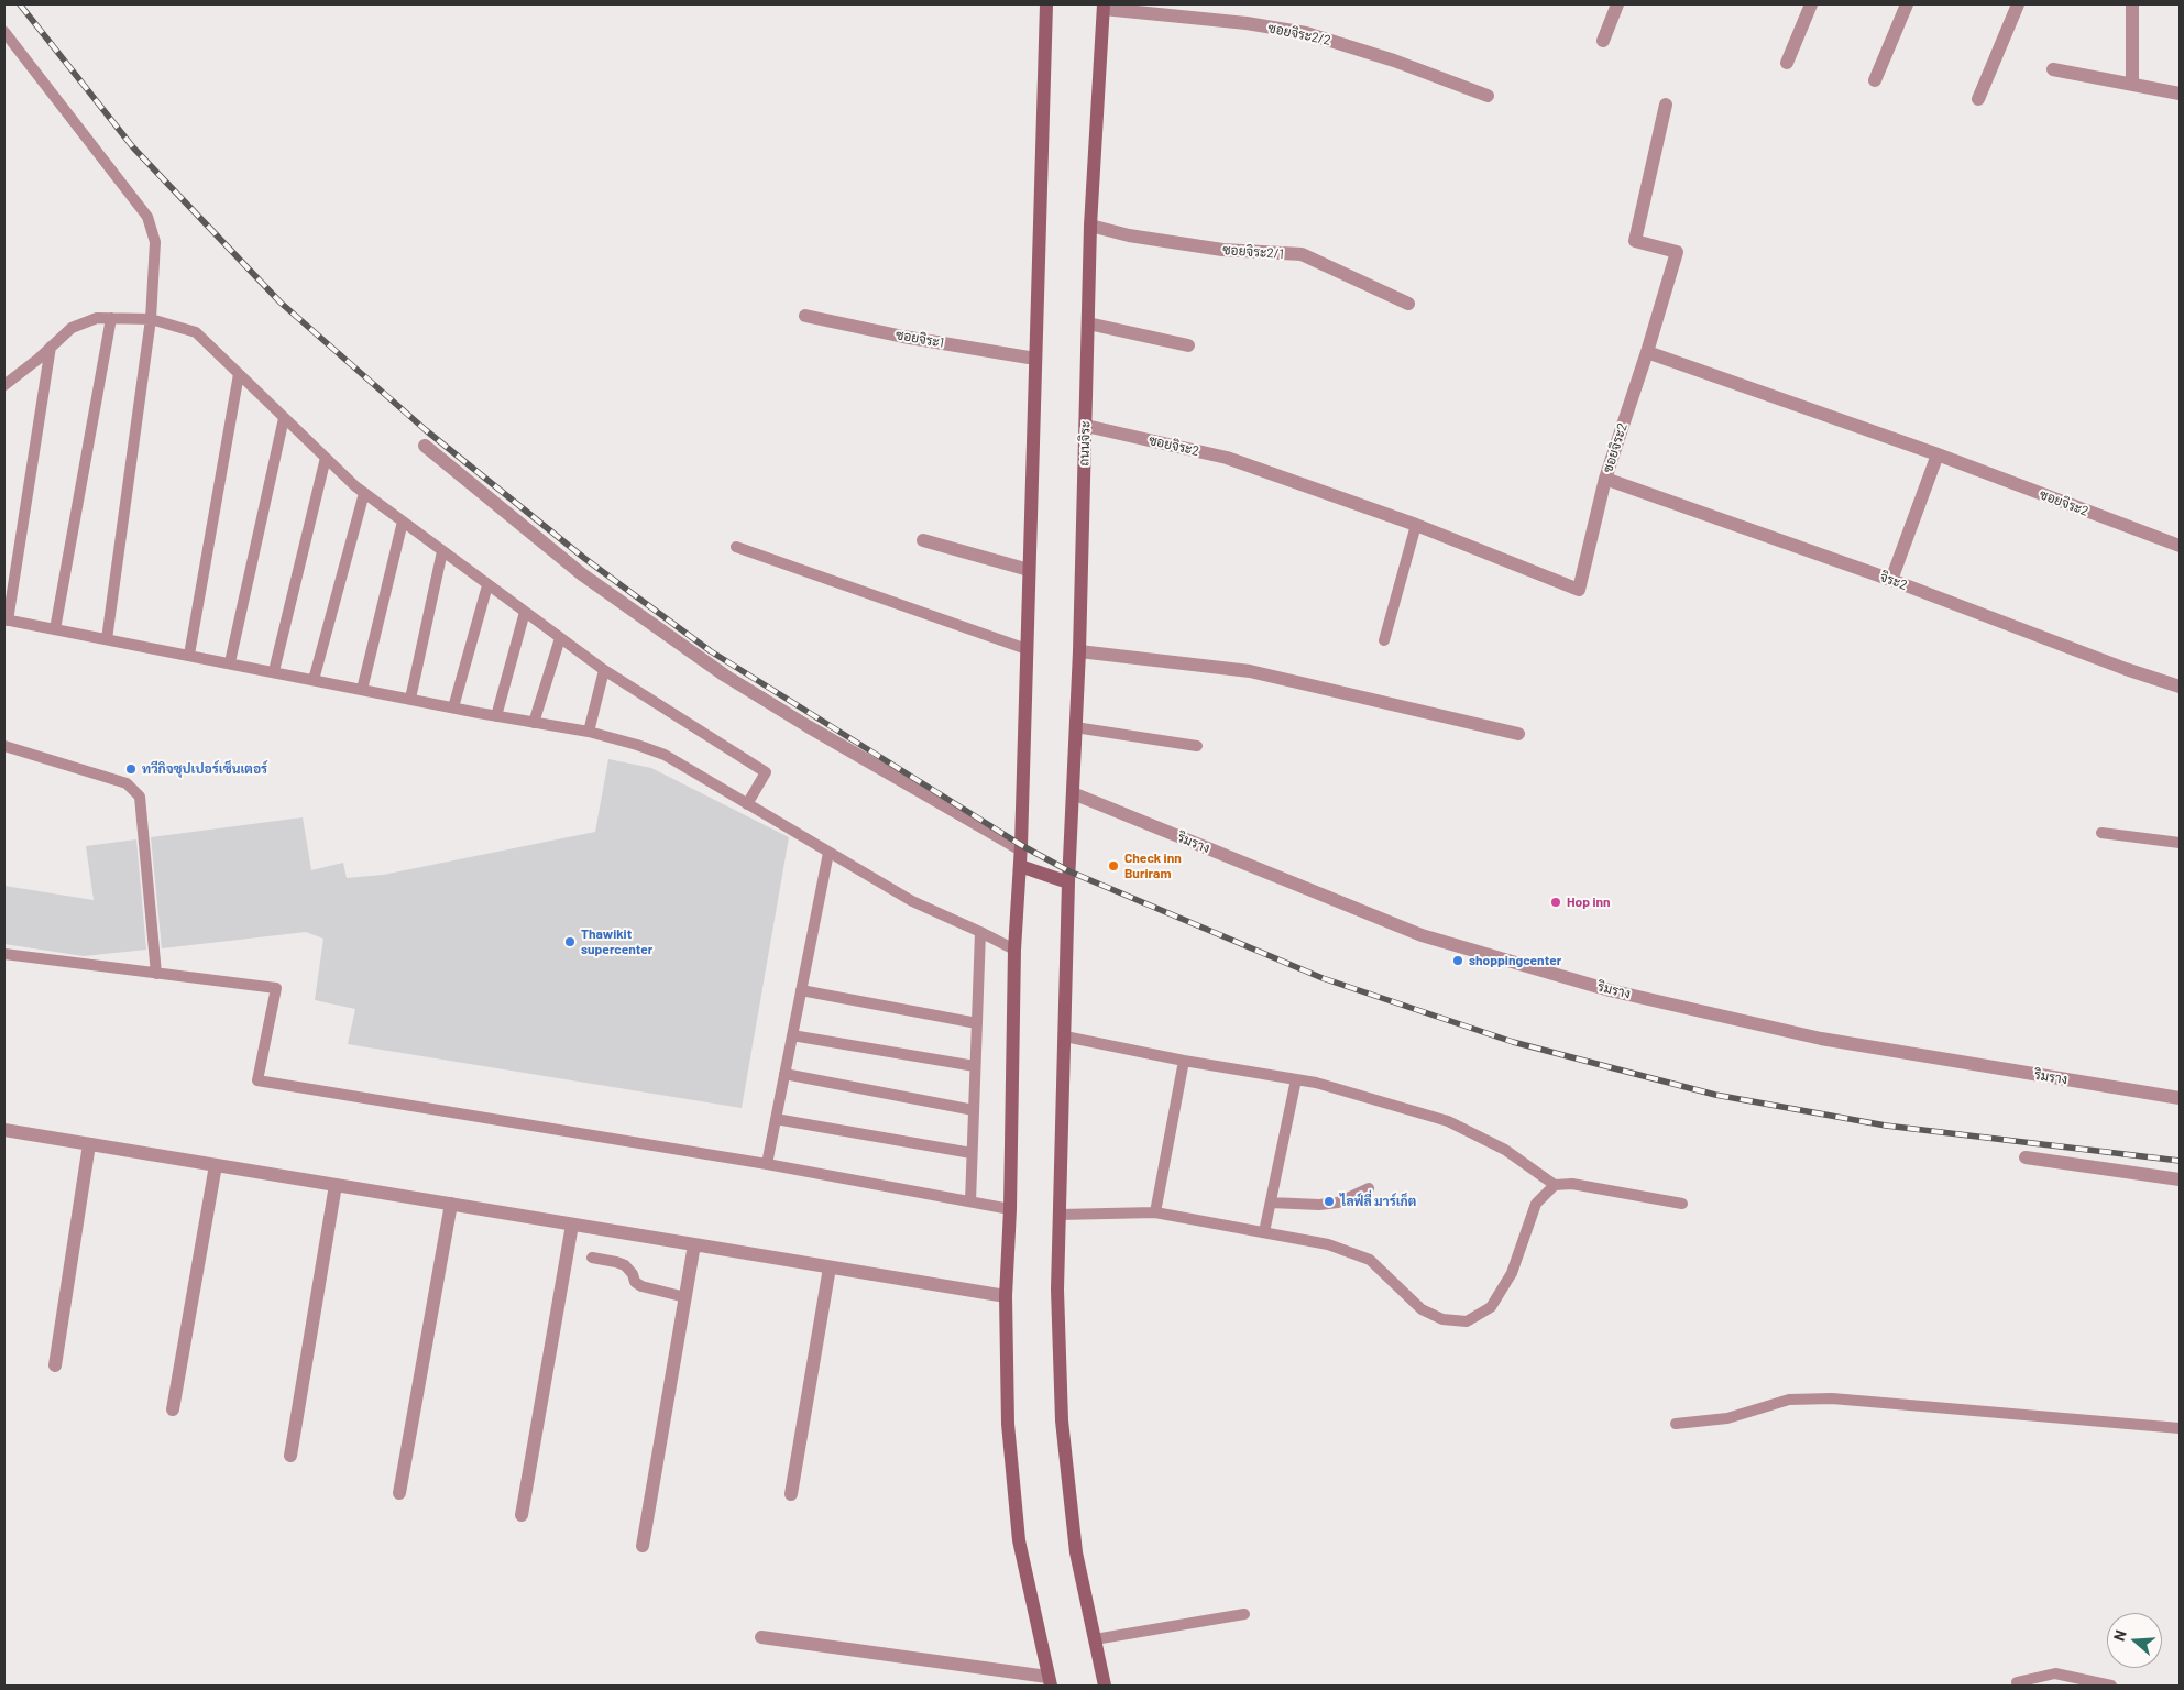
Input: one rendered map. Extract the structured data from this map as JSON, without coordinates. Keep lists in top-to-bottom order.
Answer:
{
  "streets": {
    "main road": ["ถนนจิระ"],
    "street": [
      "ซอยจิระ2/2",
      "ซอยจิระ2/1",
      "ซอยจิระ1",
      "ซอยจิระ2",
      "จิระ2",
      "ริมราง"
    ]
  },
  "crossings": [
    ["ซอยจิระ2/2", "ถนนจิระ"],
    ["ซอยจิระ2/1", "ถนนจิระ"],
    ["ถนนจิระ", "ซอยจิระ2"],
    ["ถนนจิระ", "ริมราง"],
    ["ซอยจิระ2", "จิระ2"]
  ],
  "places": [
    "ทวีกิจซุปเปอร์เซ็นเตอร์",
    "Check inn Buriram",
    "Hop inn",
    "Thawikit supercenter",
    "shoppingcenter",
    "ไลฟ์ลี่ มาร์เก็ต"
  ],
  "north": "left"
}
